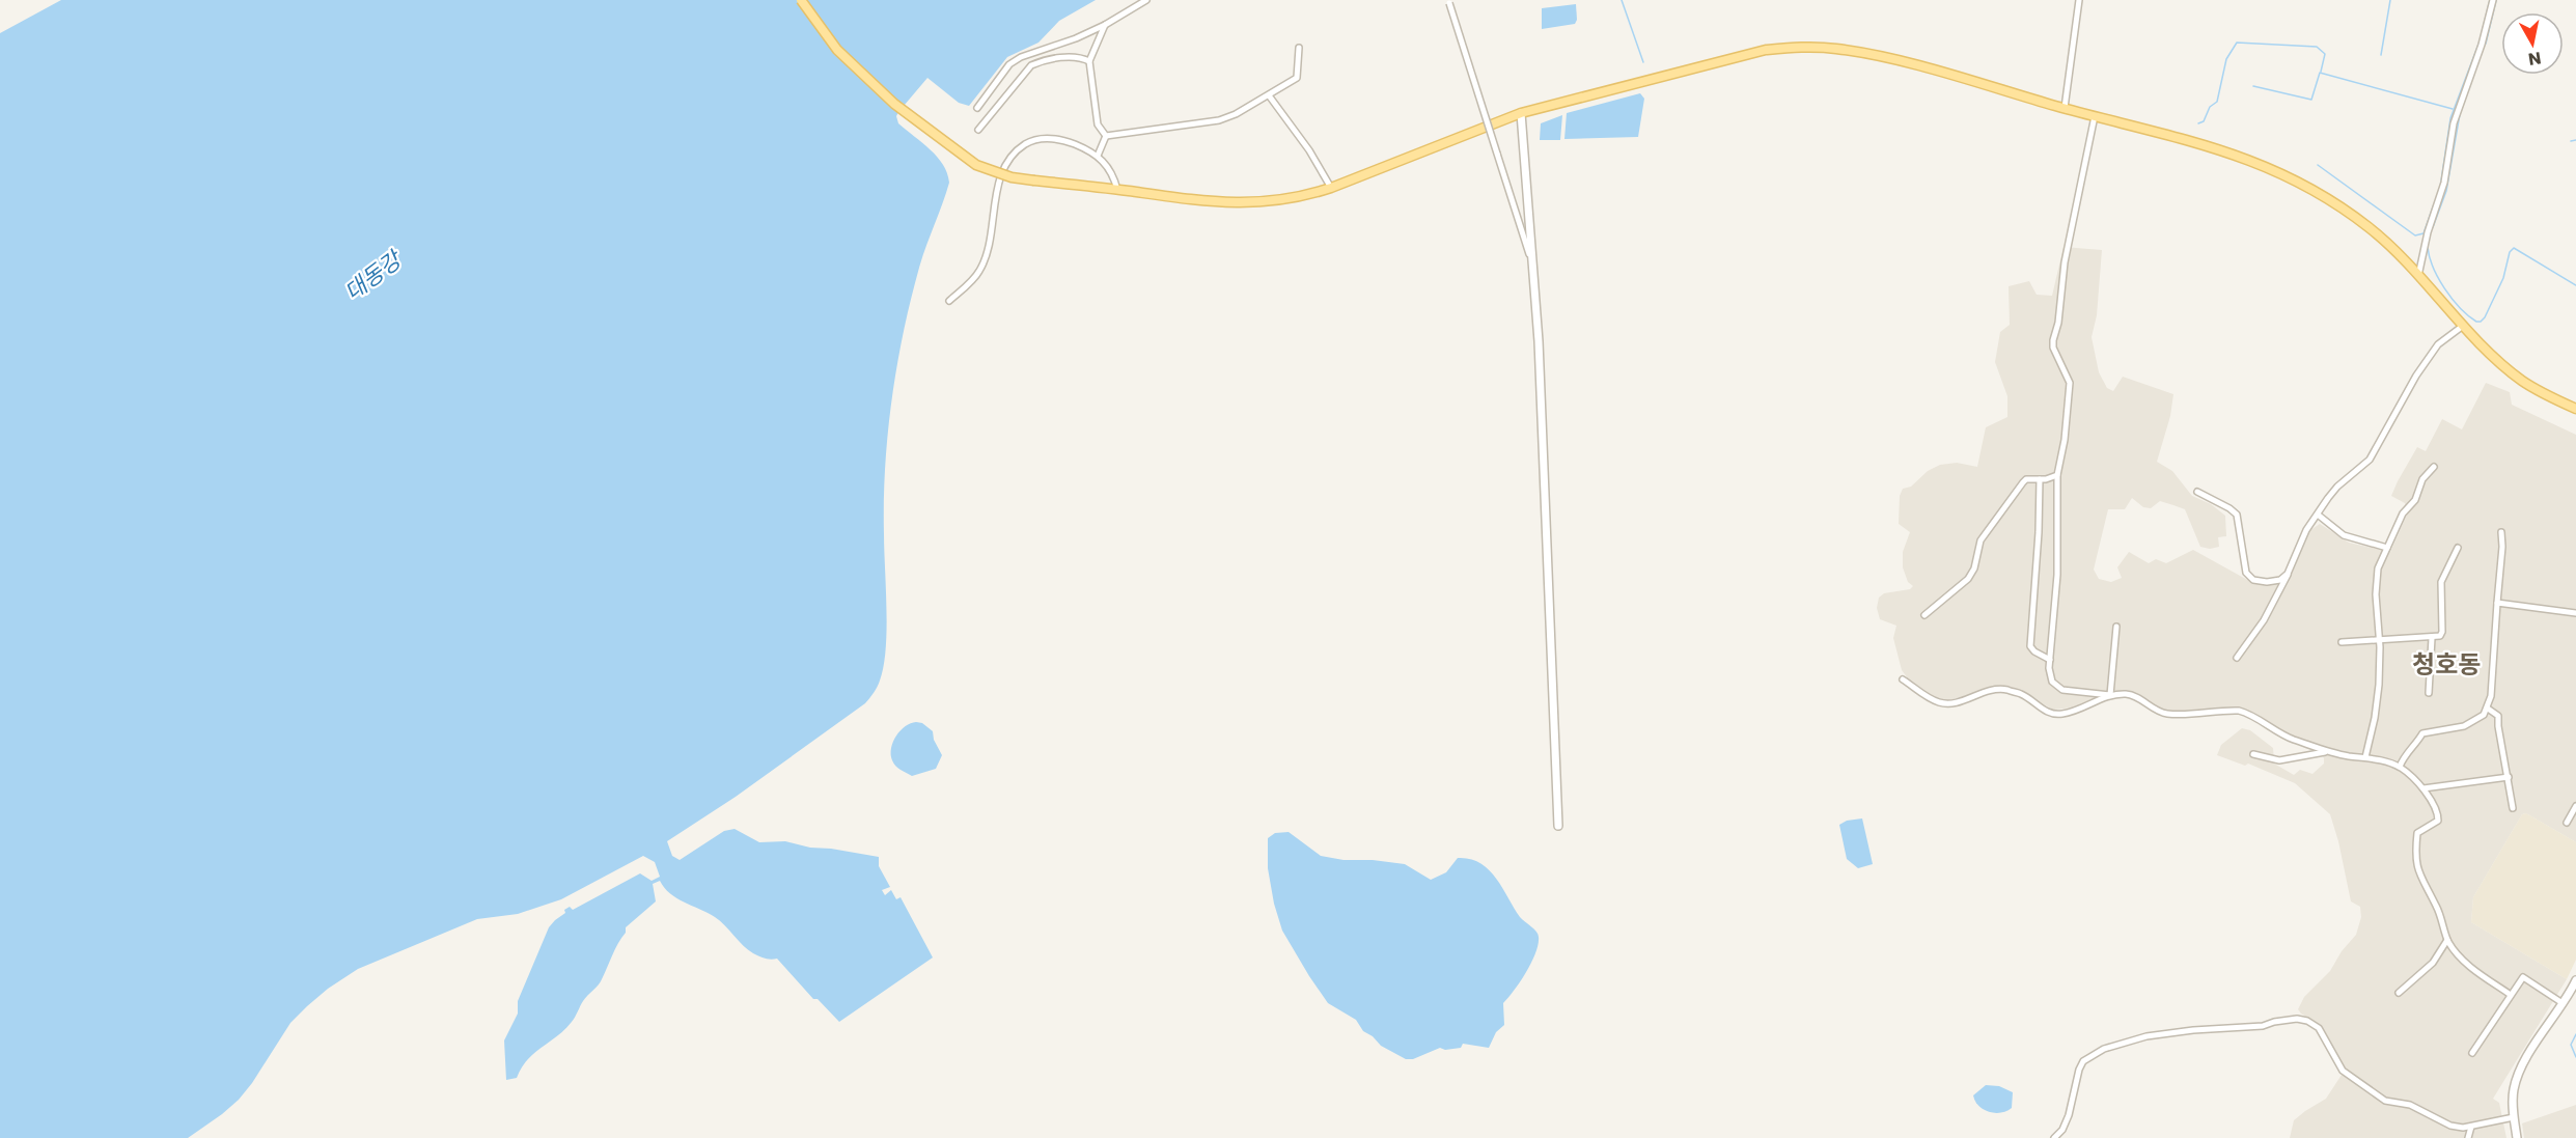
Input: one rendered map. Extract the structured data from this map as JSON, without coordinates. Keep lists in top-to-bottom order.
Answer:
{
  "districts": ["청호동"],
  "water": ["대동강"],
  "north": "bottom"
}
